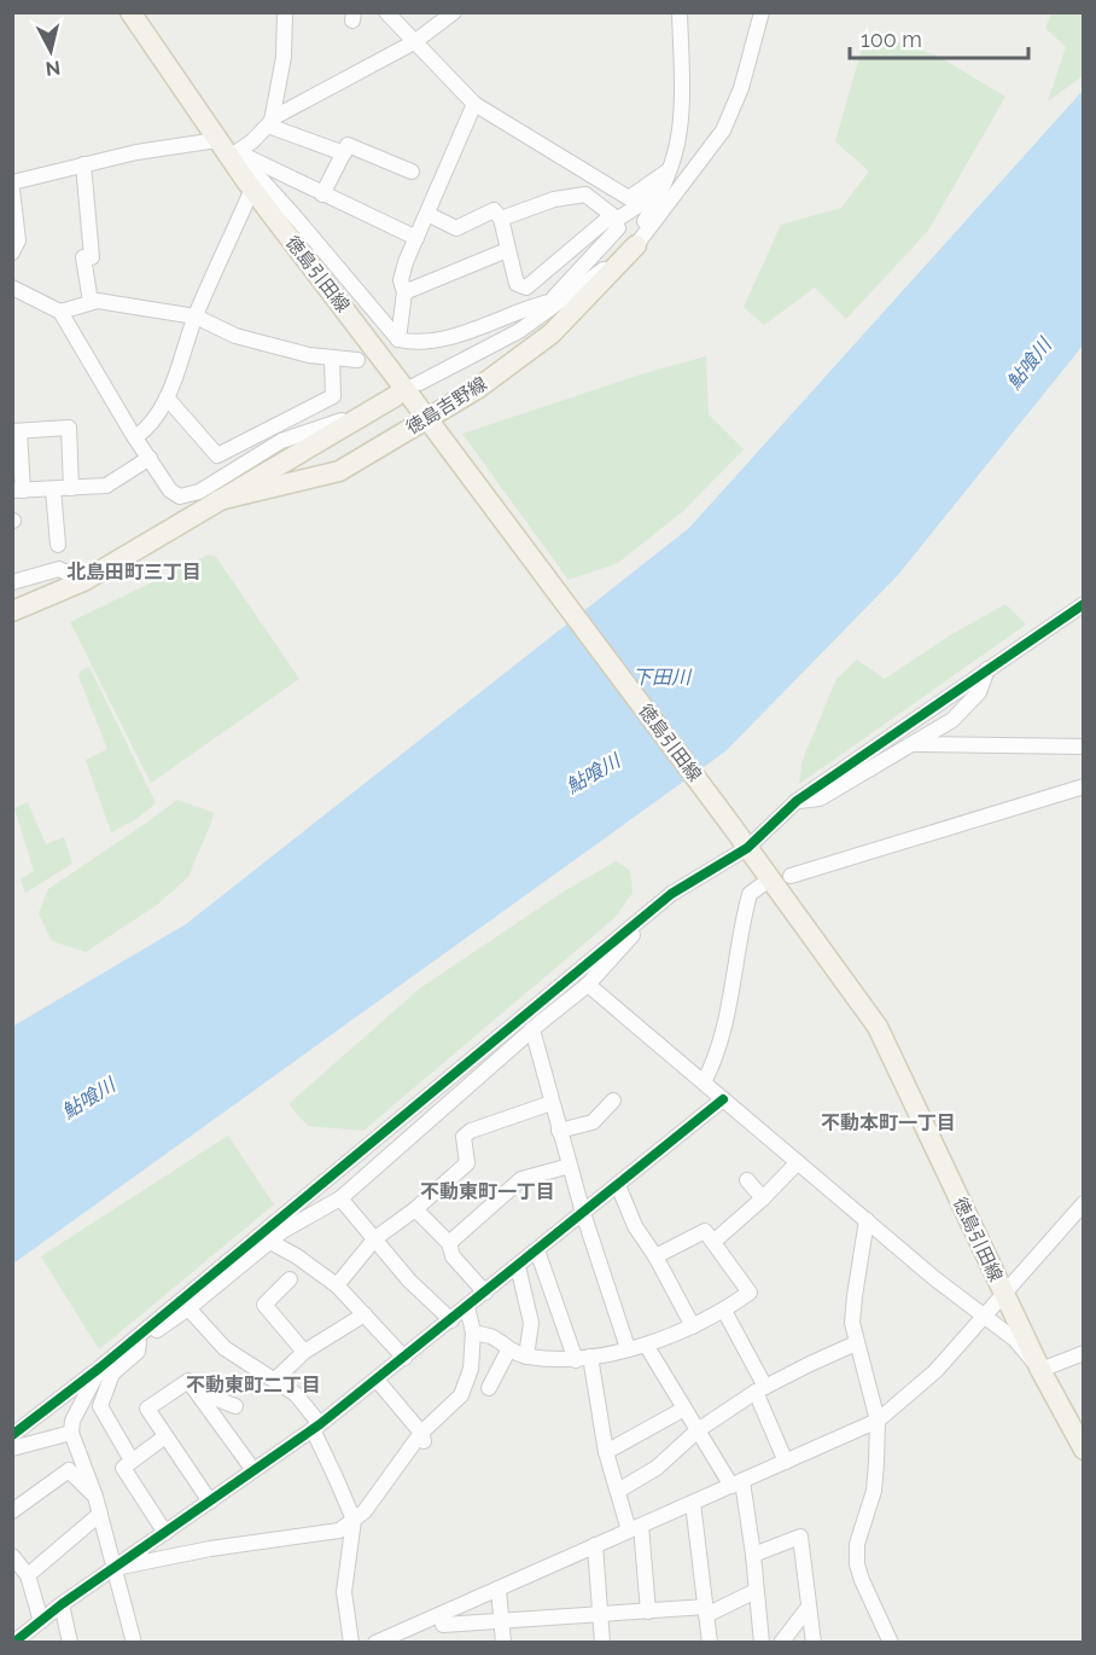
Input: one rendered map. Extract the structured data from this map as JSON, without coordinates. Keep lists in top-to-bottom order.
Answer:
{
  "streets": {
    "main road": ["徳島引田線", "徳島吉野線"]
  },
  "crossings": [
    ["徳島引田線", "徳島吉野線"]
  ],
  "districts": [
    "北島田町三丁目",
    "不動本町一丁目",
    "不動東町一丁目",
    "不動東町二丁目"
  ],
  "water": ["鮎喰川", "下田川"],
  "scale_bar": "100 m",
  "north": "bottom"
}
